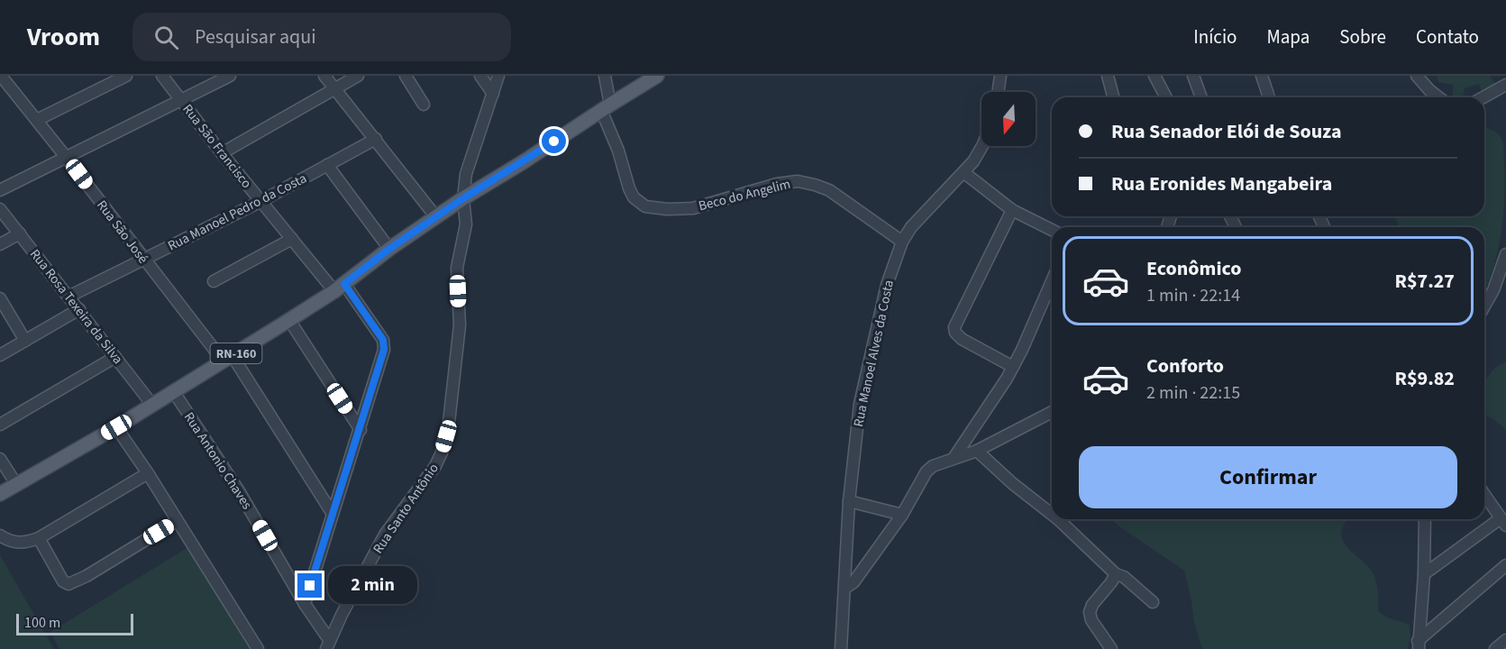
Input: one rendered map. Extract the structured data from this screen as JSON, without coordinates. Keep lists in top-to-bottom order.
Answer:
{
  "streets": {
    "main road": ["RN-160"],
    "street": [
      "Rua São Francisco",
      "Beco do Angelim",
      "Rua Manoel Pedro da Costa",
      "Rua São José",
      "Rua Rosa Texeira da Silva",
      "Rua Manoel Alves da Costa",
      "Rua Antonio Chaves",
      "Rua Santo Antônio"
    ]
  },
  "crossings": [
    ["Rua São Francisco", "Rua Manoel Pedro da Costa"],
    ["Rua São Francisco", "Rua São José"],
    ["Rua São Francisco", "RN-160"],
    ["Rua São Francisco", "Rua Antonio Chaves"],
    ["Beco do Angelim", "RN-160"],
    ["Beco do Angelim", "Rua Manoel Alves da Costa"],
    ["Rua Manoel Pedro da Costa", "Rua São José"],
    ["Rua Manoel Pedro da Costa", "Rua Rosa Texeira da Silva"],
    ["Rua São José", "RN-160"],
    ["Rua Rosa Texeira da Silva", "RN-160"],
    ["RN-160", "Rua Antonio Chaves"],
    ["RN-160", "Rua Santo Antônio"],
    ["Rua Antonio Chaves", "Rua Santo Antônio"]
  ],
  "scale_bar": "100 m",
  "north": "bottom",
  "page": {
    "header": "Vroom",
    "search": "Pesquisar aqui",
    "nav": [
      "Início",
      "Mapa",
      "Sobre",
      "Contato"
    ],
    "banner": ["Rua Senador Elói de Souza", "Rua Eronides Mangabeira"],
    "list": [
      {
        "name": "Econômico",
        "note": "1 min · 22:14",
        "value": "R$7.27"
      },
      {
        "name": "Conforto",
        "note": "2 min · 22:15",
        "value": "R$9.82"
      }
    ],
    "buttons": "Confirmar",
    "bubble": "2 min",
    "scale": "100 m"
  }
}
